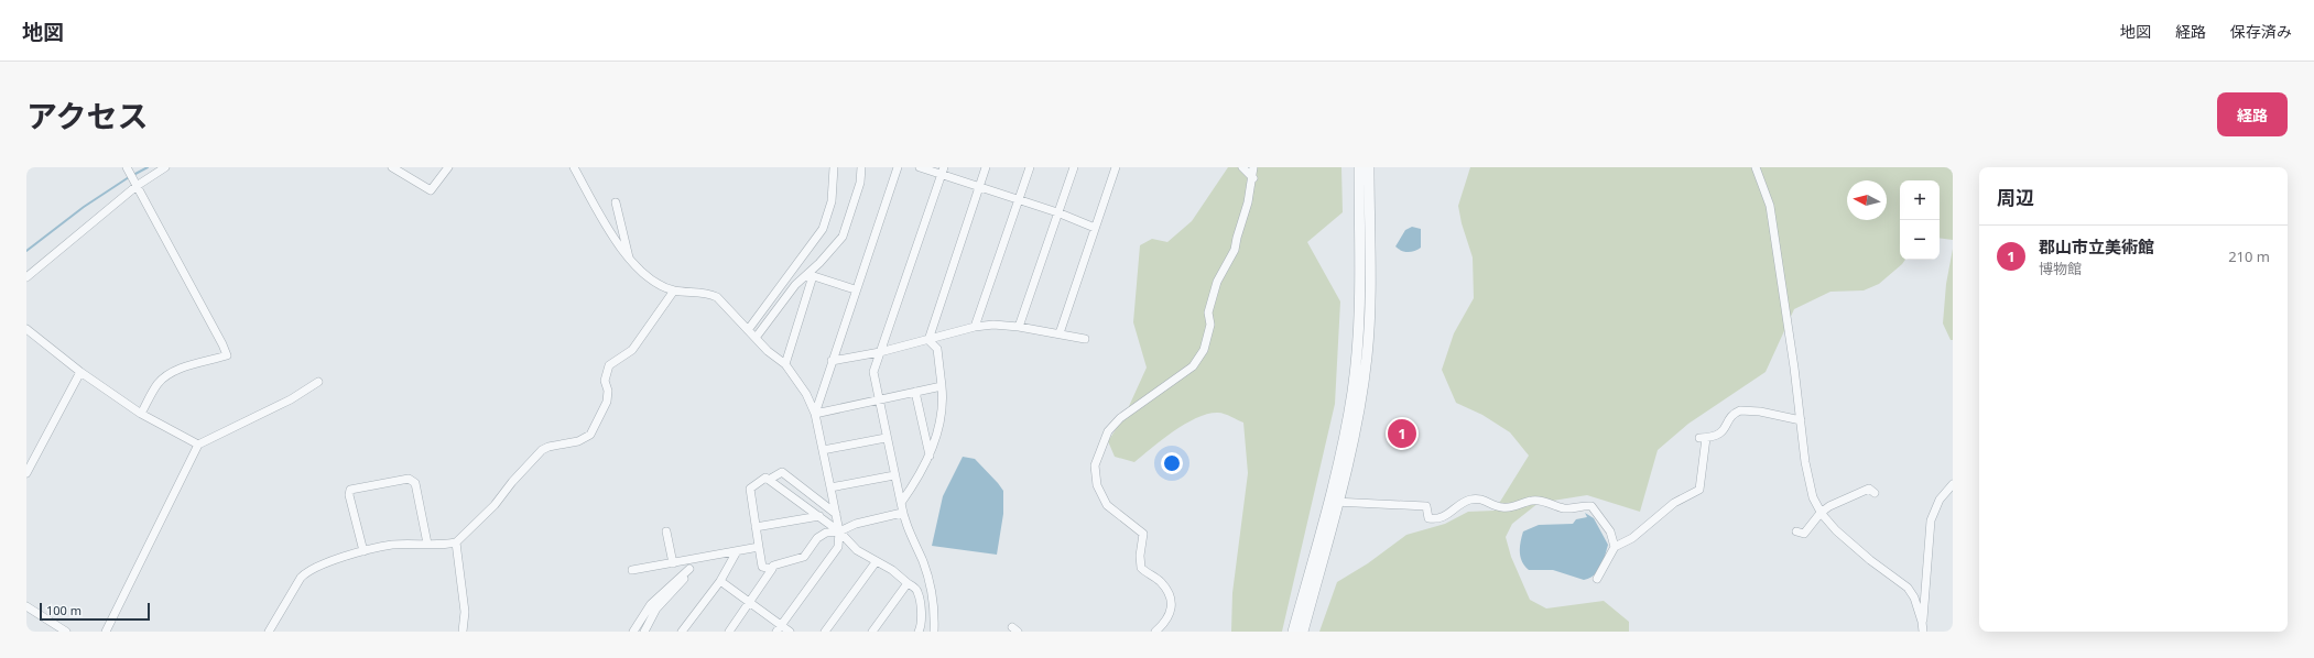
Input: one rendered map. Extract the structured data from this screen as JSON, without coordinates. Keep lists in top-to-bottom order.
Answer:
{
  "scale_bar": "100 m",
  "north": "left",
  "page": {
    "header": "地図",
    "nav": ["地図", "経路", "保存済み"],
    "title": "アクセス",
    "buttons": "経路",
    "heading": "周辺",
    "map_buttons": ["+", "−"],
    "list": [
      {
        "mark": "1",
        "name": "郡山市立美術館",
        "note": "博物館",
        "value": "210 m"
      }
    ],
    "pins": "1",
    "scale": "100 m"
  }
}
